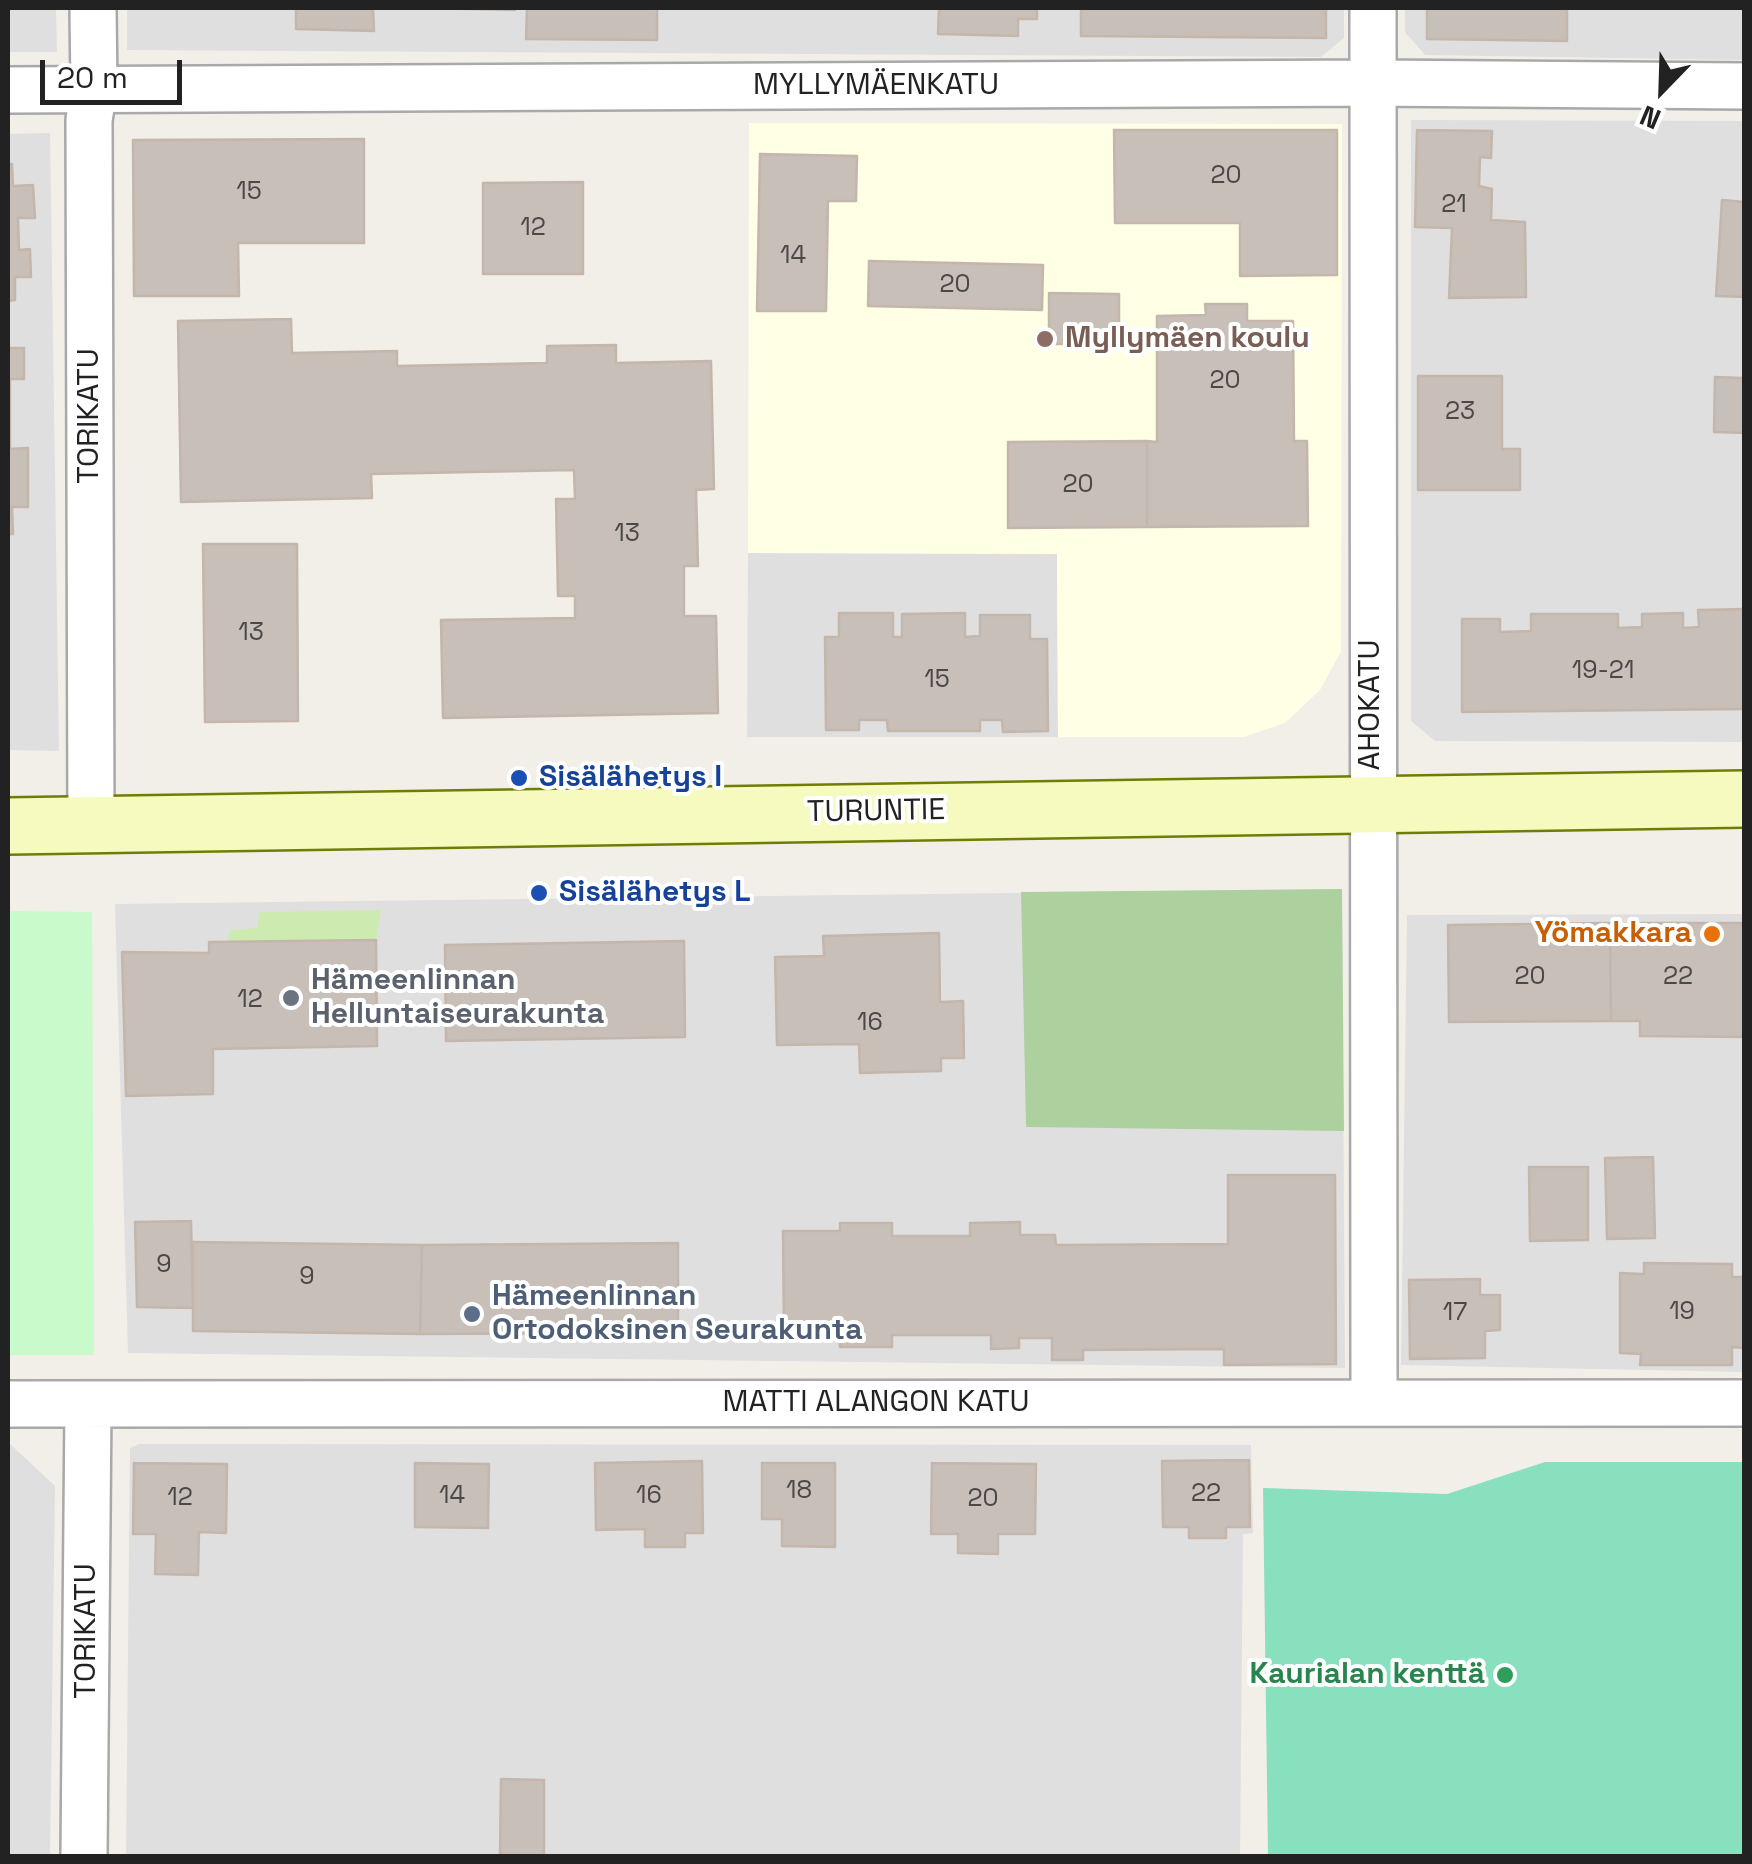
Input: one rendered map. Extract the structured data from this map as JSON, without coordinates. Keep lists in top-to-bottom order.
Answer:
{
  "streets": {
    "main road": ["TURUNTIE"],
    "street": [
      "MYLLYMÄENKATU",
      "TORIKATU",
      "AHOKATU",
      "MATTI ALANGON KATU"
    ]
  },
  "crossings": [
    ["MYLLYMÄENKATU", "TORIKATU"],
    ["MYLLYMÄENKATU", "AHOKATU"],
    ["TORIKATU", "TURUNTIE"],
    ["TORIKATU", "MATTI ALANGON KATU"],
    ["AHOKATU", "TURUNTIE"],
    ["AHOKATU", "MATTI ALANGON KATU"]
  ],
  "places": [
    "Myllymäen koulu",
    "Sisälähetys I",
    "Sisälähetys L",
    "Yömakkara",
    "Hämeenlinnan Helluntaiseurakunta",
    "Hämeenlinnan Ortodoksinen Seurakunta",
    "Kaurialan kenttä"
  ],
  "house_numbers": [
    "20",
    "15",
    "21",
    "12",
    "14",
    "20",
    "20",
    "23",
    "20",
    "13",
    "13",
    "19-21",
    "15",
    "20",
    "22",
    "12",
    "16",
    "9",
    "9",
    "19",
    "17",
    "18",
    "22",
    "14",
    "16",
    "12",
    "20"
  ],
  "scale_bar": "20 m",
  "north": "bottom left"
}
